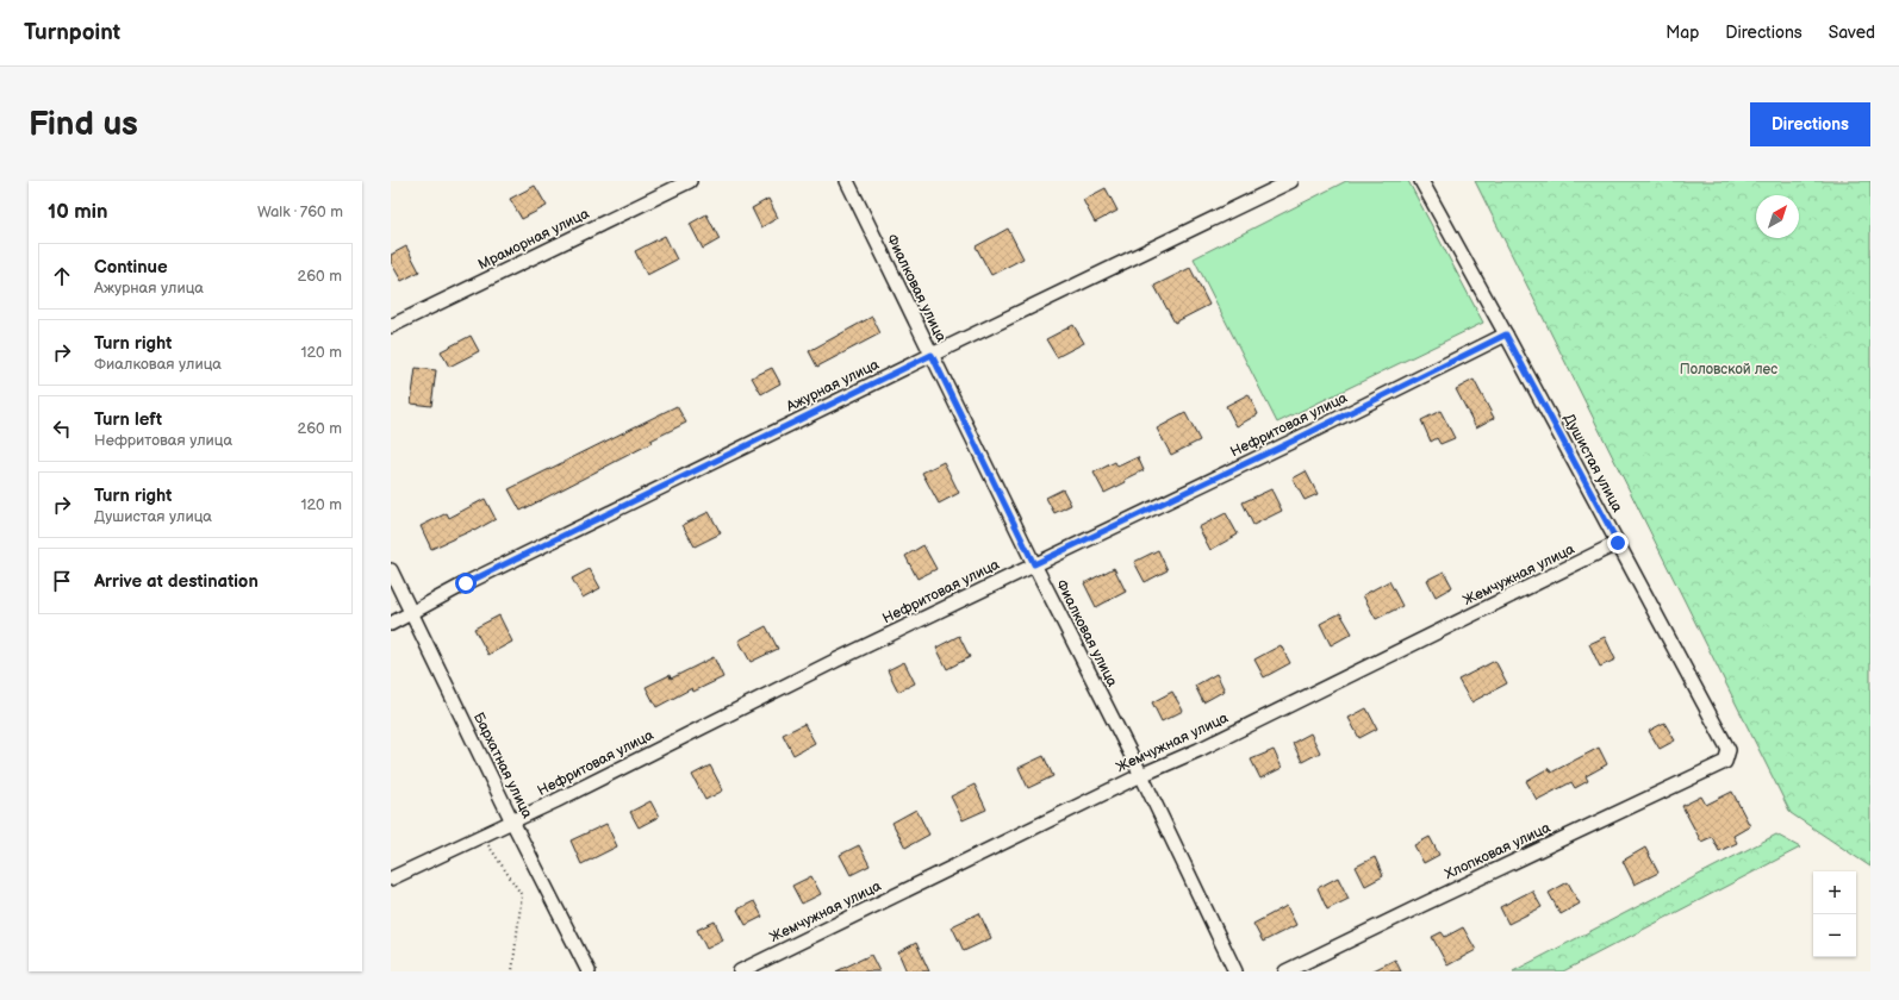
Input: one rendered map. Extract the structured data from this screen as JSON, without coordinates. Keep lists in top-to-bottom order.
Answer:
{
  "streets": {
    "street": [
      "Мраморная улица",
      "Фиалковая улица",
      "Ажурная улица",
      "Нефритовая улица",
      "Душистая улица",
      "Жемчужная улица",
      "Бархатная улица",
      "Хлопковая улица"
    ]
  },
  "crossings": [
    ["Фиалковая улица", "Ажурная улица"],
    ["Фиалковая улица", "Нефритовая улица"],
    ["Фиалковая улица", "Жемчужная улица"],
    ["Ажурная улица", "Бархатная улица"],
    ["Нефритовая улица", "Душистая улица"],
    ["Нефритовая улица", "Бархатная улица"],
    ["Душистая улица", "Жемчужная улица"],
    ["Душистая улица", "Хлопковая улица"]
  ],
  "parks": ["Половской лес"],
  "north": "top right",
  "page": {
    "header": "Turnpoint",
    "nav": ["Map", "Directions", "Saved"],
    "buttons": "Directions",
    "title": "Find us",
    "heading": ["10 min", "Walk · 760 m"],
    "list": [
      ["Continue", "Ажурная улица", "260 m"],
      ["Turn right", "Фиалковая улица", "120 m"],
      ["Turn left", "Нефритовая улица", "260 m"],
      ["Turn right", "Душистая улица", "120 m"],
      "Arrive at destination"
    ],
    "map_buttons": ["+", "−"]
  }
}
